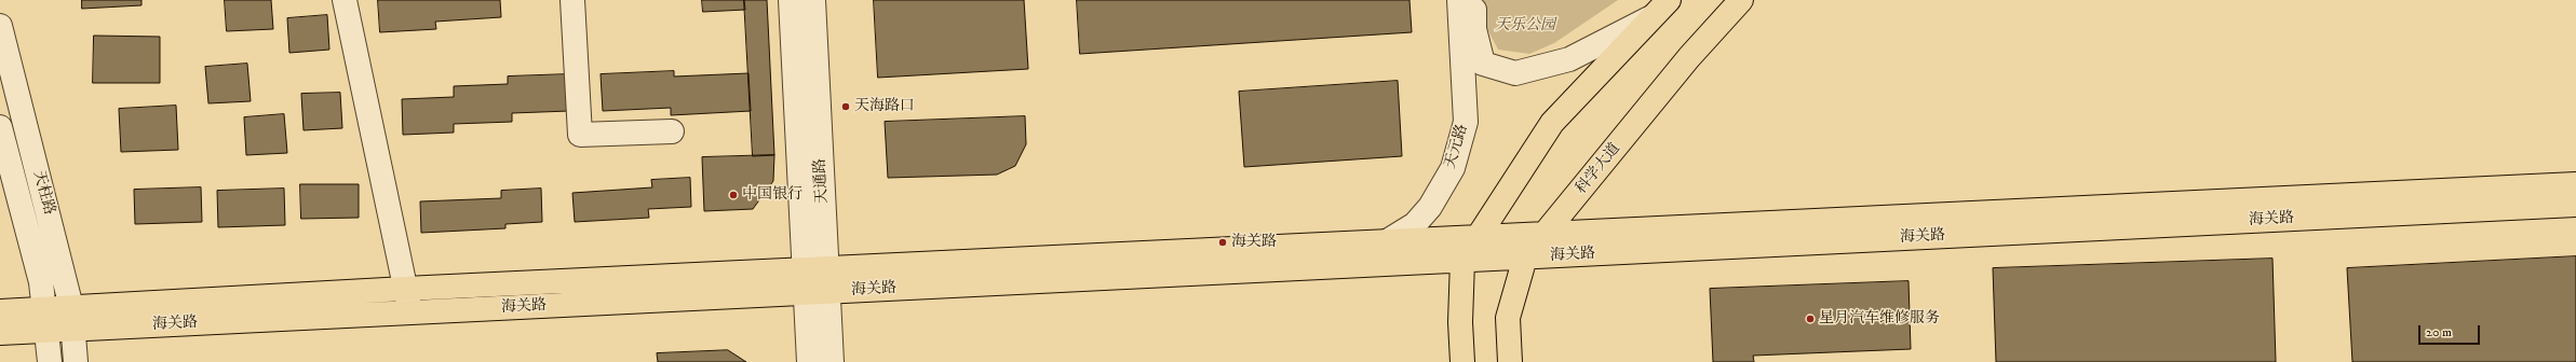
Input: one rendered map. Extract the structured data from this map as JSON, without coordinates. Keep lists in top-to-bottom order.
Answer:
{
  "streets": {
    "main road": ["科学大道", "海关路"],
    "street": ["天元路", "天通路", "天柱路"]
  },
  "crossings": [
    ["天元路", "海关路"],
    ["科学大道", "海关路"],
    ["天通路", "海关路"],
    ["天柱路", "海关路"]
  ],
  "parks": ["天乐公园"],
  "places": [
    "天海路口",
    "中国银行",
    "海关路",
    "星月汽车维修服务"
  ],
  "scale_bar": "20 m"
}
